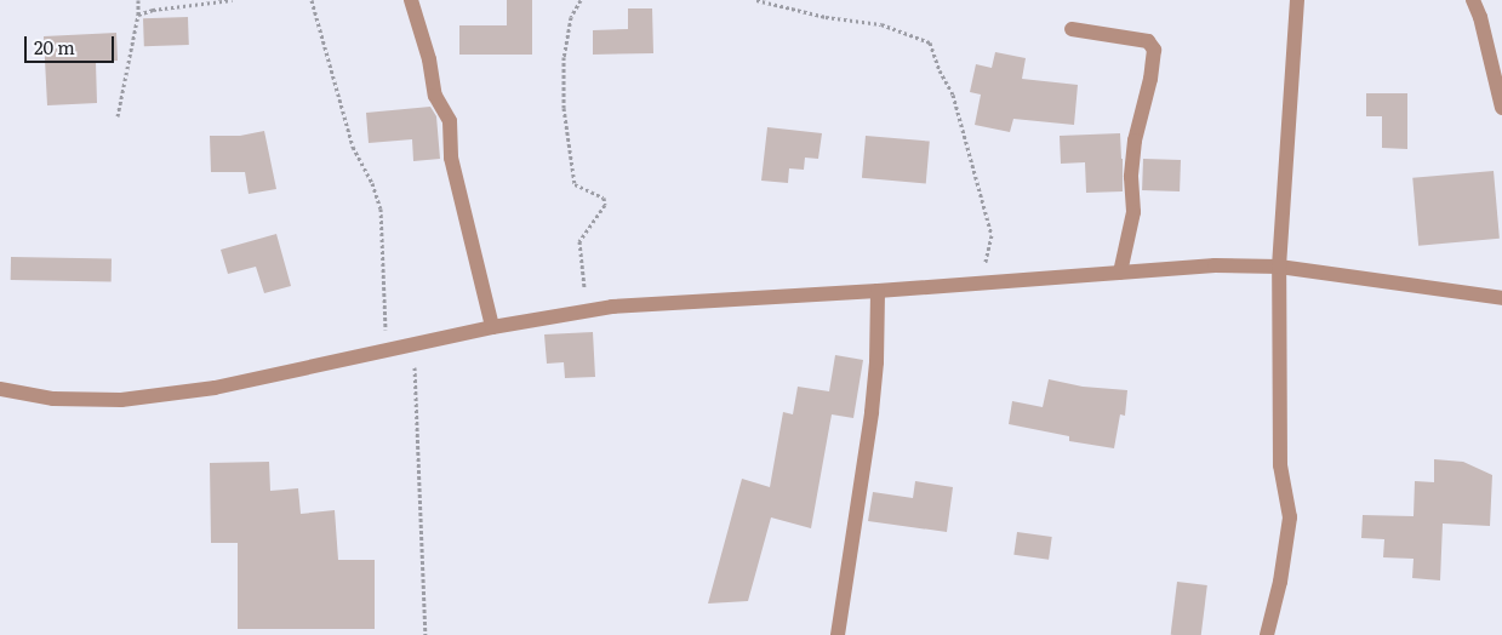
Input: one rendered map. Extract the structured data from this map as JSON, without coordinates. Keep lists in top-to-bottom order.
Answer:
{
  "scale_bar": "20 m"
}
